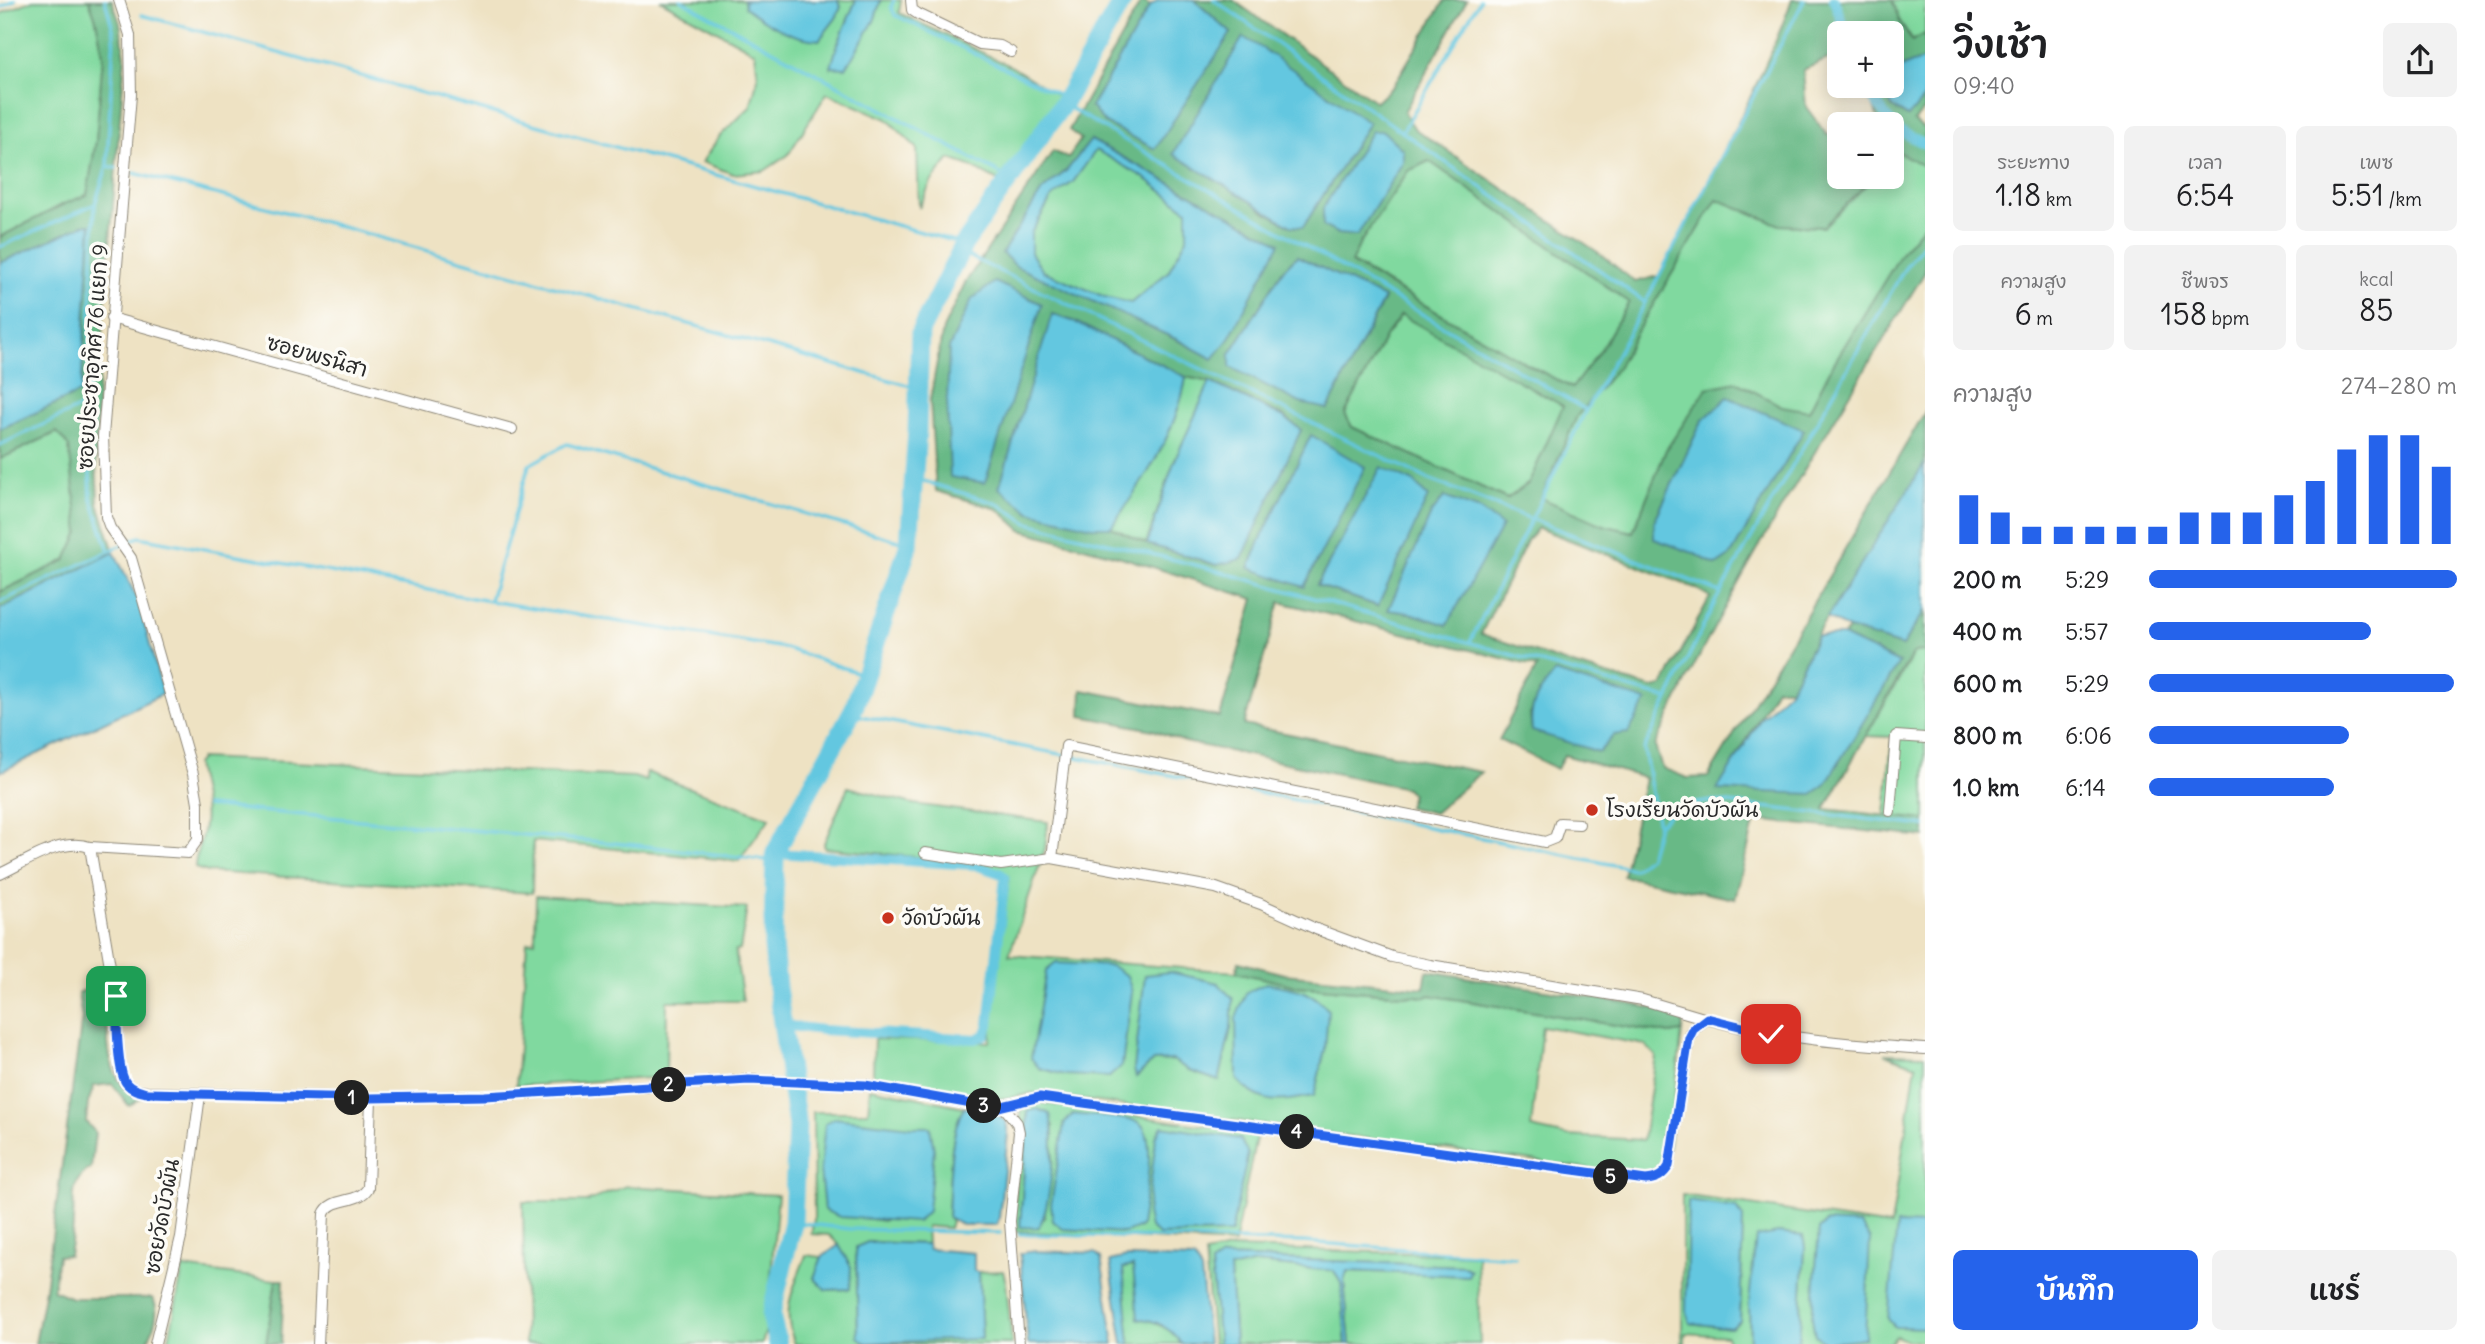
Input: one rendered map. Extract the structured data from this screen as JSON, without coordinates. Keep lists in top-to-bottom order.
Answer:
{
  "streets": {
    "street": ["ซอยพรนิสา", "ซอยประชาอุทิศ 76 แยก 9", "ซอยวัดบัวผัน"]
  },
  "crossings": [
    ["ซอยพรนิสา", "ซอยประชาอุทิศ 76 แยก 9"]
  ],
  "places": ["โรงเรียนวัดบัวผัน", "วัดบัวผัน"],
  "page": {
    "heading": ["วิ่งเช้า", "09:40"],
    "map_buttons": ["+", "−"],
    "stats": [
      ["ระยะทาง", "1.18 km"],
      ["เวลา", "6:54"],
      ["เพซ", "5:51 /km"],
      ["ความสูง", "6 m"],
      ["ชีพจร", "158 bpm"],
      ["kcal", "85"]
    ],
    "chart": ["ความสูง", "274–280 m"],
    "list": [
      {
        "name": "200 m",
        "note": "5:29"
      },
      {
        "name": "400 m",
        "note": "5:57"
      },
      {
        "name": "600 m",
        "note": "5:29"
      },
      {
        "name": "800 m",
        "note": "6:06"
      },
      {
        "name": "1.0 km",
        "note": "6:14"
      }
    ],
    "pins": [
      "2",
      "1",
      "3",
      "4",
      "5"
    ],
    "buttons": ["บันทึก", "แชร์"]
  }
}
